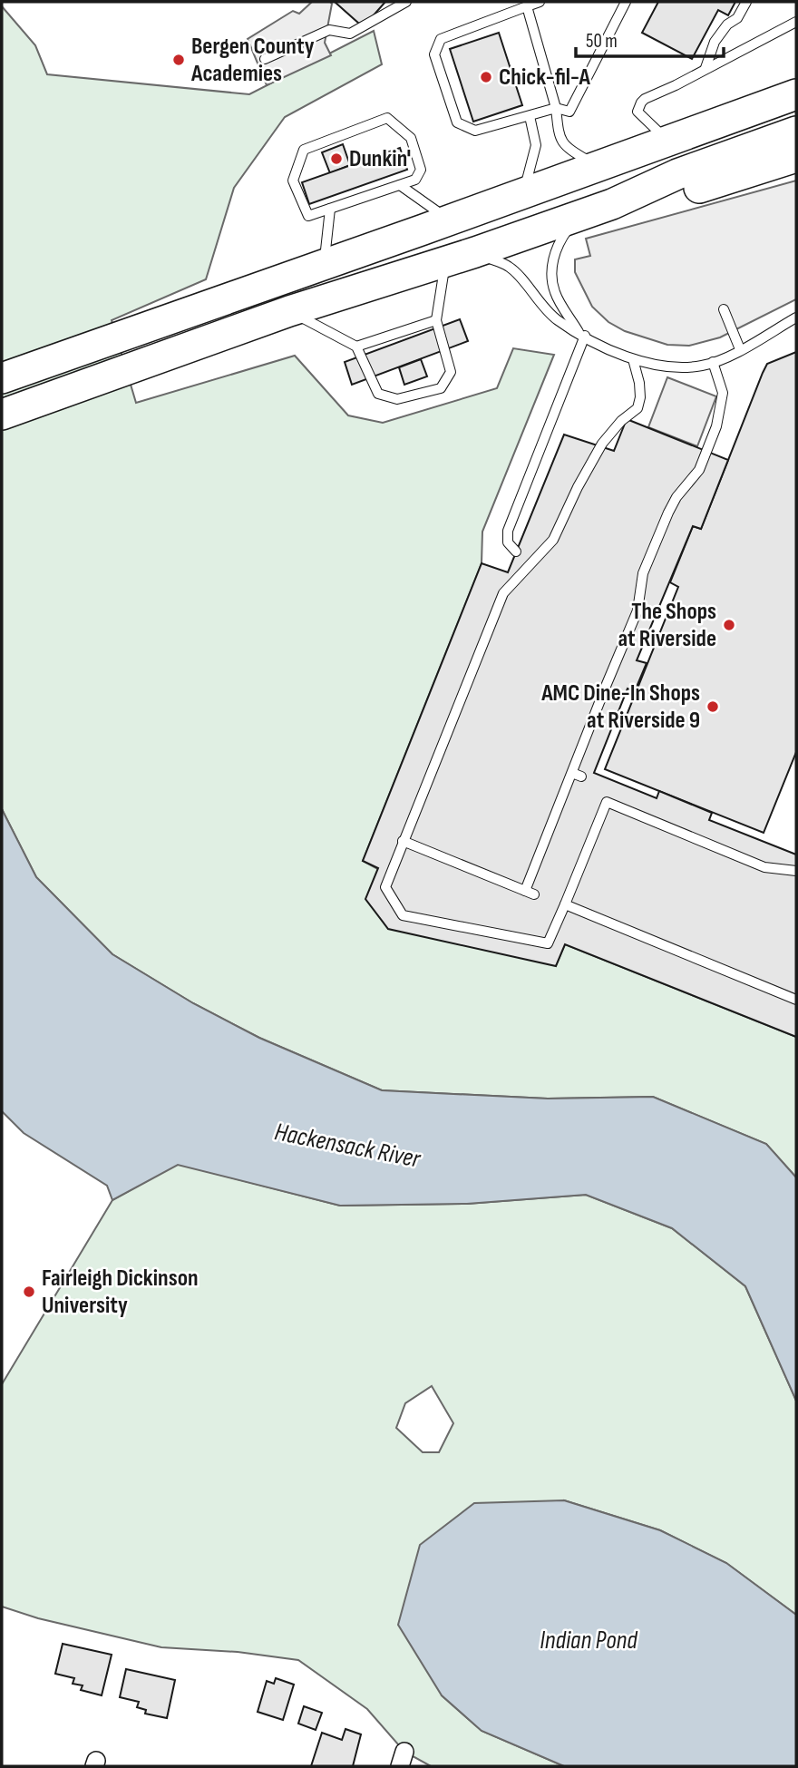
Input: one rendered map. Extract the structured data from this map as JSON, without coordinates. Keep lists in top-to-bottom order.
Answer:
{
  "water": ["Hackensack River", "Indian Pond"],
  "places": [
    "Bergen County Academies",
    "Chick-fil-A",
    "Dunkin'",
    "The Shops at Riverside",
    "AMC Dine-In Shops at Riverside 9",
    "Fairleigh Dickinson University"
  ],
  "scale_bar": "50 m"
}
